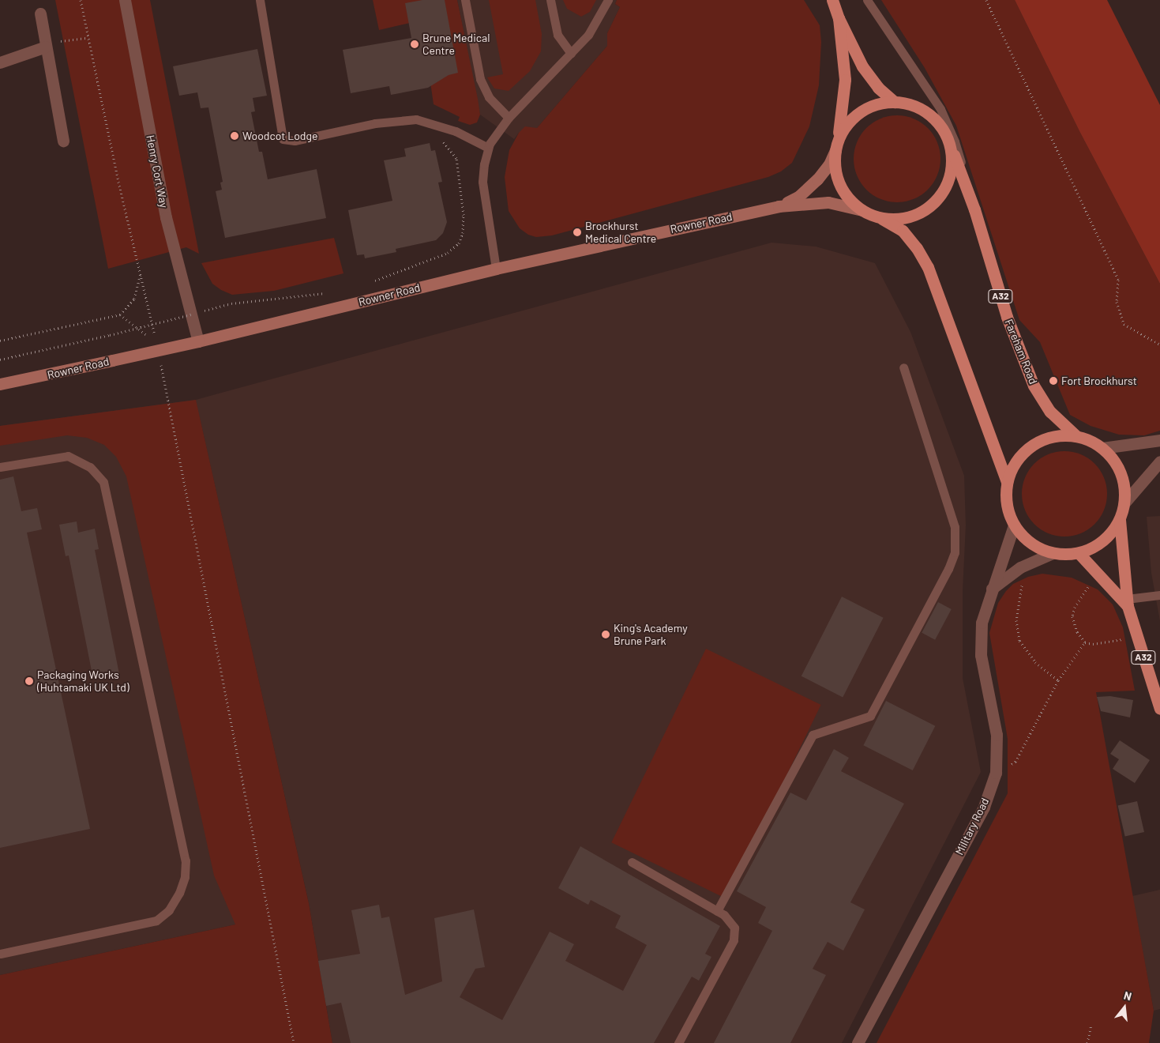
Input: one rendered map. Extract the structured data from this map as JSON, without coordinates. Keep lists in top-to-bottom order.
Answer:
{
  "streets": {
    "main road": ["Rowner Road", "A32", "Fareham Road"],
    "street": ["Henry Cort Way", "Military Road"]
  },
  "crossings": [
    ["Henry Cort Way", "Rowner Road"],
    ["Rowner Road", "Fareham Road"],
    ["A32", "Fareham Road"],
    ["A32", "Military Road"],
    ["Fareham Road", "Military Road"]
  ],
  "places": [
    "Brune Medical Centre",
    "Woodcot Lodge",
    "Brockhurst Medical Centre",
    "Fort Brockhurst",
    "King's Academy Brune Park",
    "Packaging Works (Huhtamaki UK Ltd)"
  ],
  "north": "top"
}
